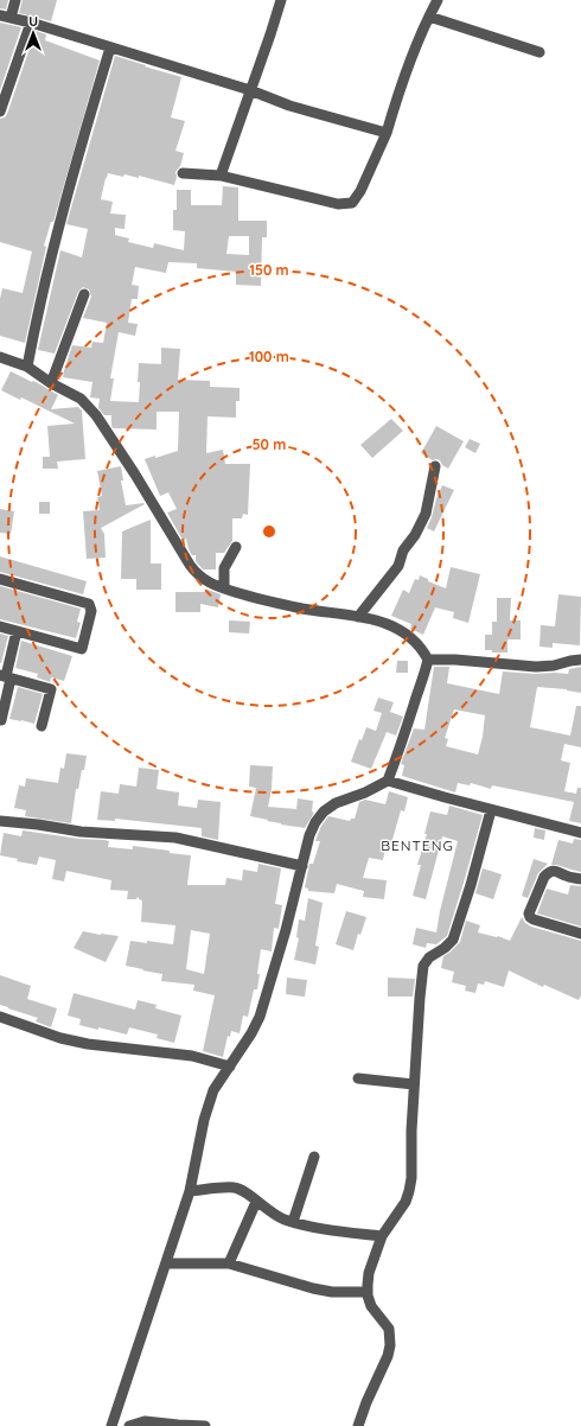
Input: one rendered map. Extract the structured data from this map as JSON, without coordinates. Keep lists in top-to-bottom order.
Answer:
{
  "districts": ["BENTENG"],
  "north": "top",
  "rings": ["150 m", "100 m", "50 m"]
}
